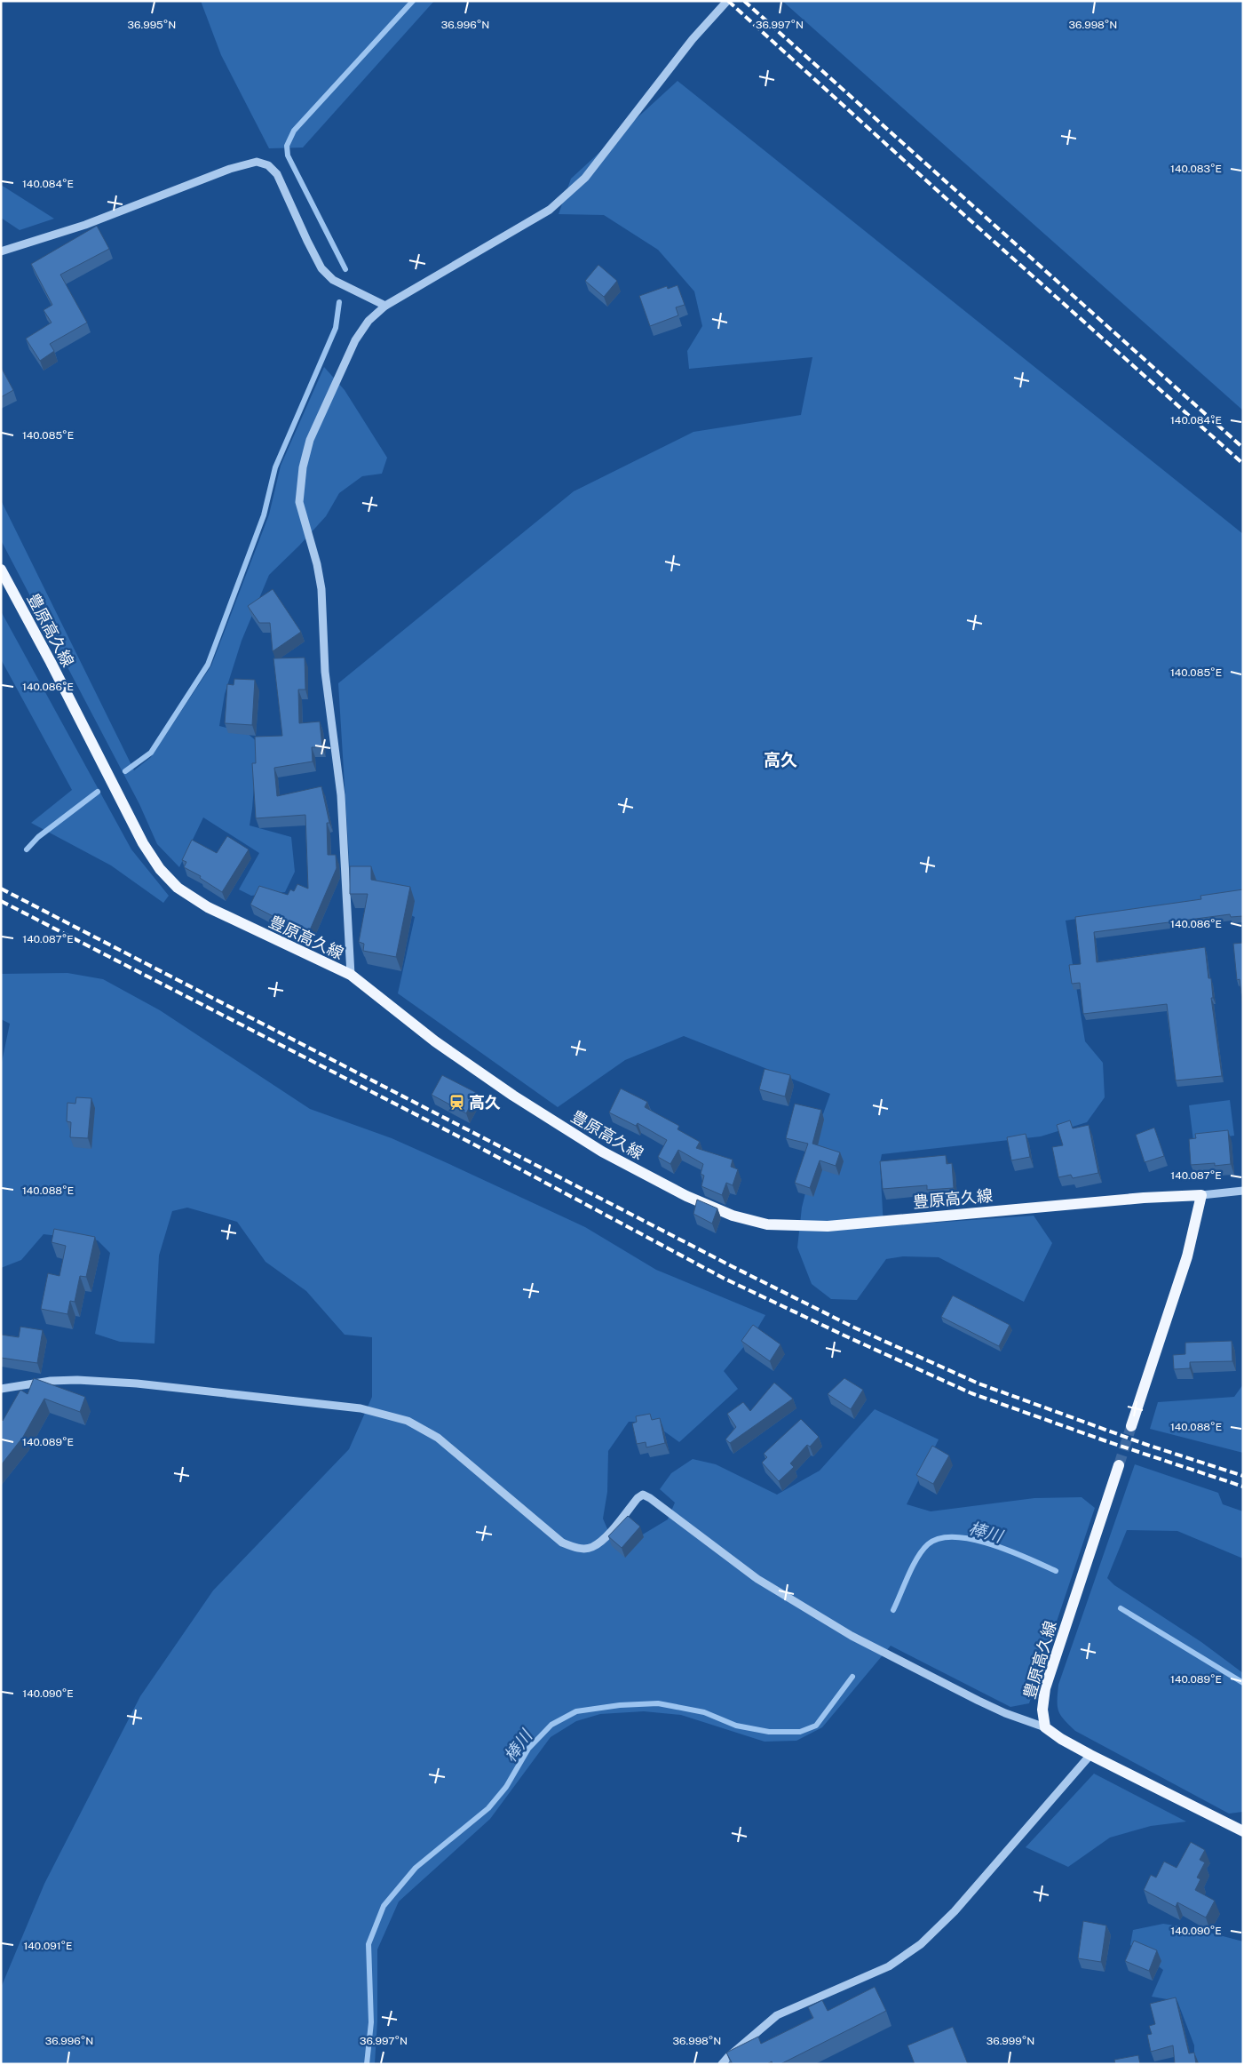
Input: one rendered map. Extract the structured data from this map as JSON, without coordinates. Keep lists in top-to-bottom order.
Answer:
{
  "streets": {
    "main road": ["豊原高久線"]
  },
  "districts": ["高久"],
  "water": ["棒川"],
  "places": {
    "station": ["高久"]
  },
  "coordinates": [
    "36.995°N",
    "36.996°N",
    "36.997°N",
    "36.998°N",
    "140.083°E",
    "140.084°E",
    "140.085°E",
    "140.086°E",
    "140.087°E",
    "140.088°E",
    "140.089°E",
    "140.090°E",
    "140.091°E",
    "36.999°N"
  ]
}
